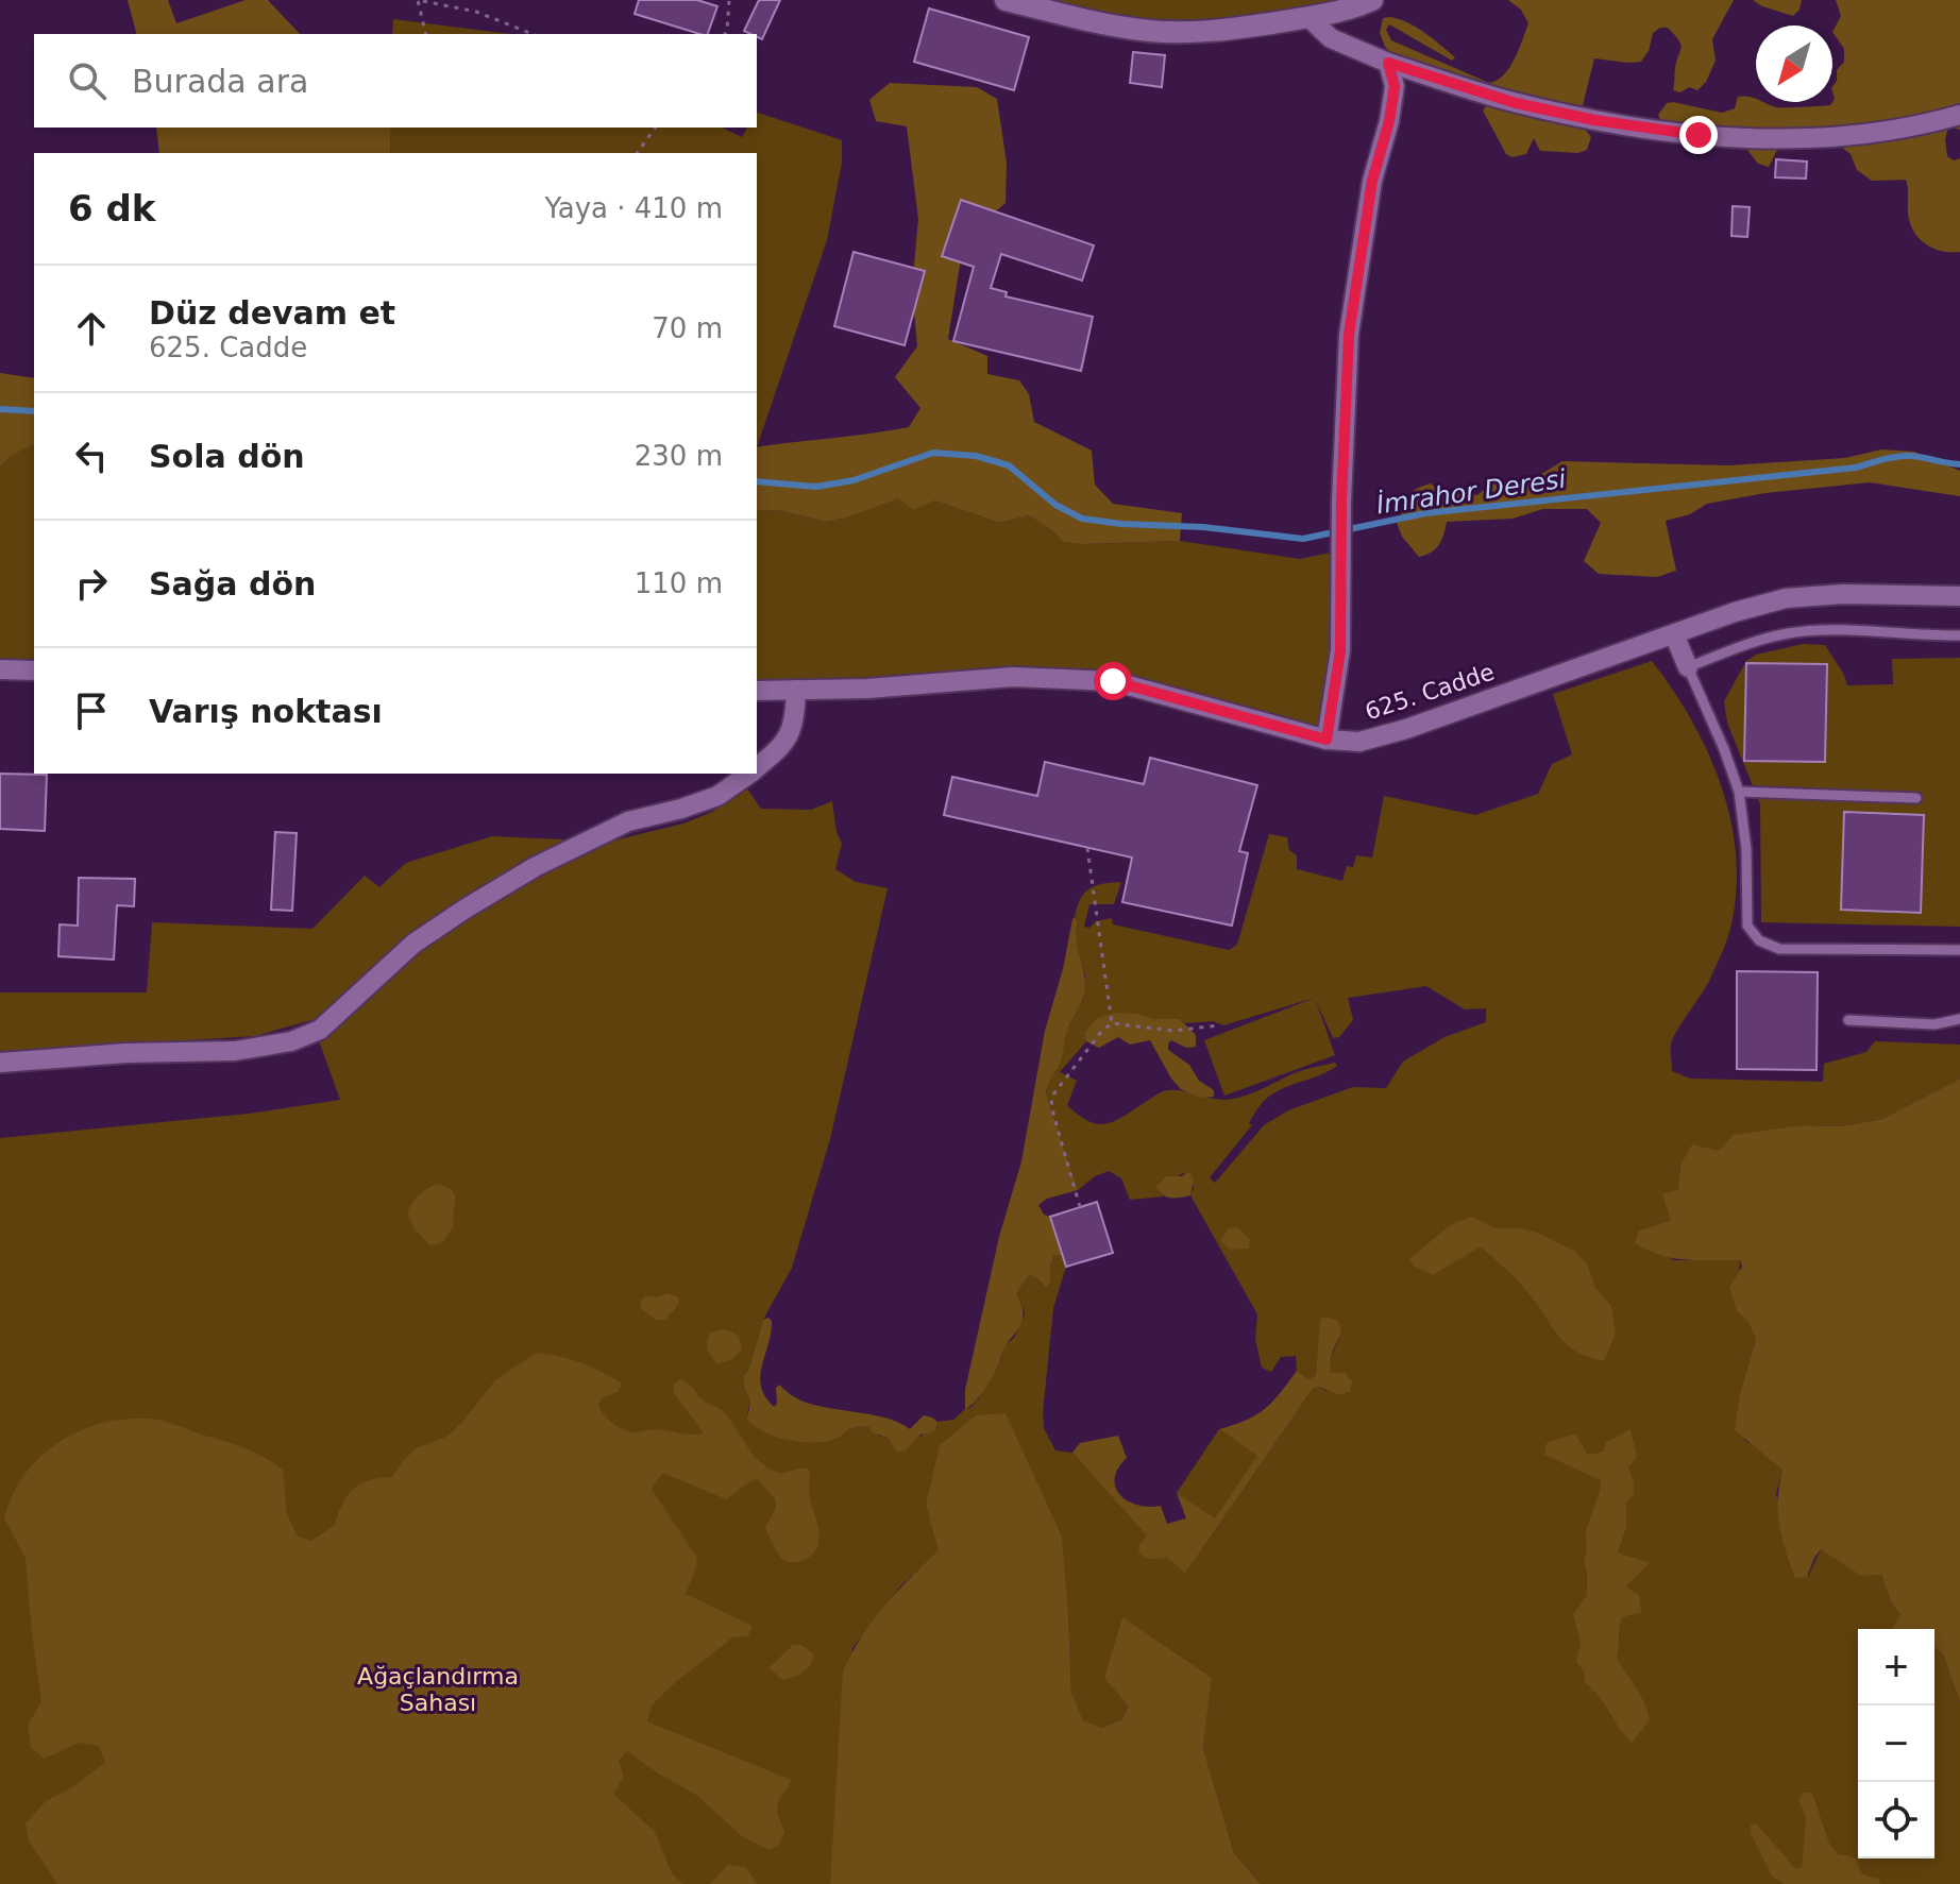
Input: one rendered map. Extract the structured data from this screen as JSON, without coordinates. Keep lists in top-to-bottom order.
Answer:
{
  "streets": {
    "street": ["625. Cadde"]
  },
  "water": ["İmrahor Deresi"],
  "parks": ["Ağaçlandırma Sahası"],
  "north": "bottom left",
  "page": {
    "search": "Burada ara",
    "heading": ["6 dk", "Yaya · 410 m"],
    "list": [
      ["Düz devam et", "625. Cadde", "70 m"],
      ["Sola dön", "230 m"],
      ["Sağa dön", "110 m"],
      "Varış noktası"
    ],
    "map_buttons": ["+", "−"]
  }
}
